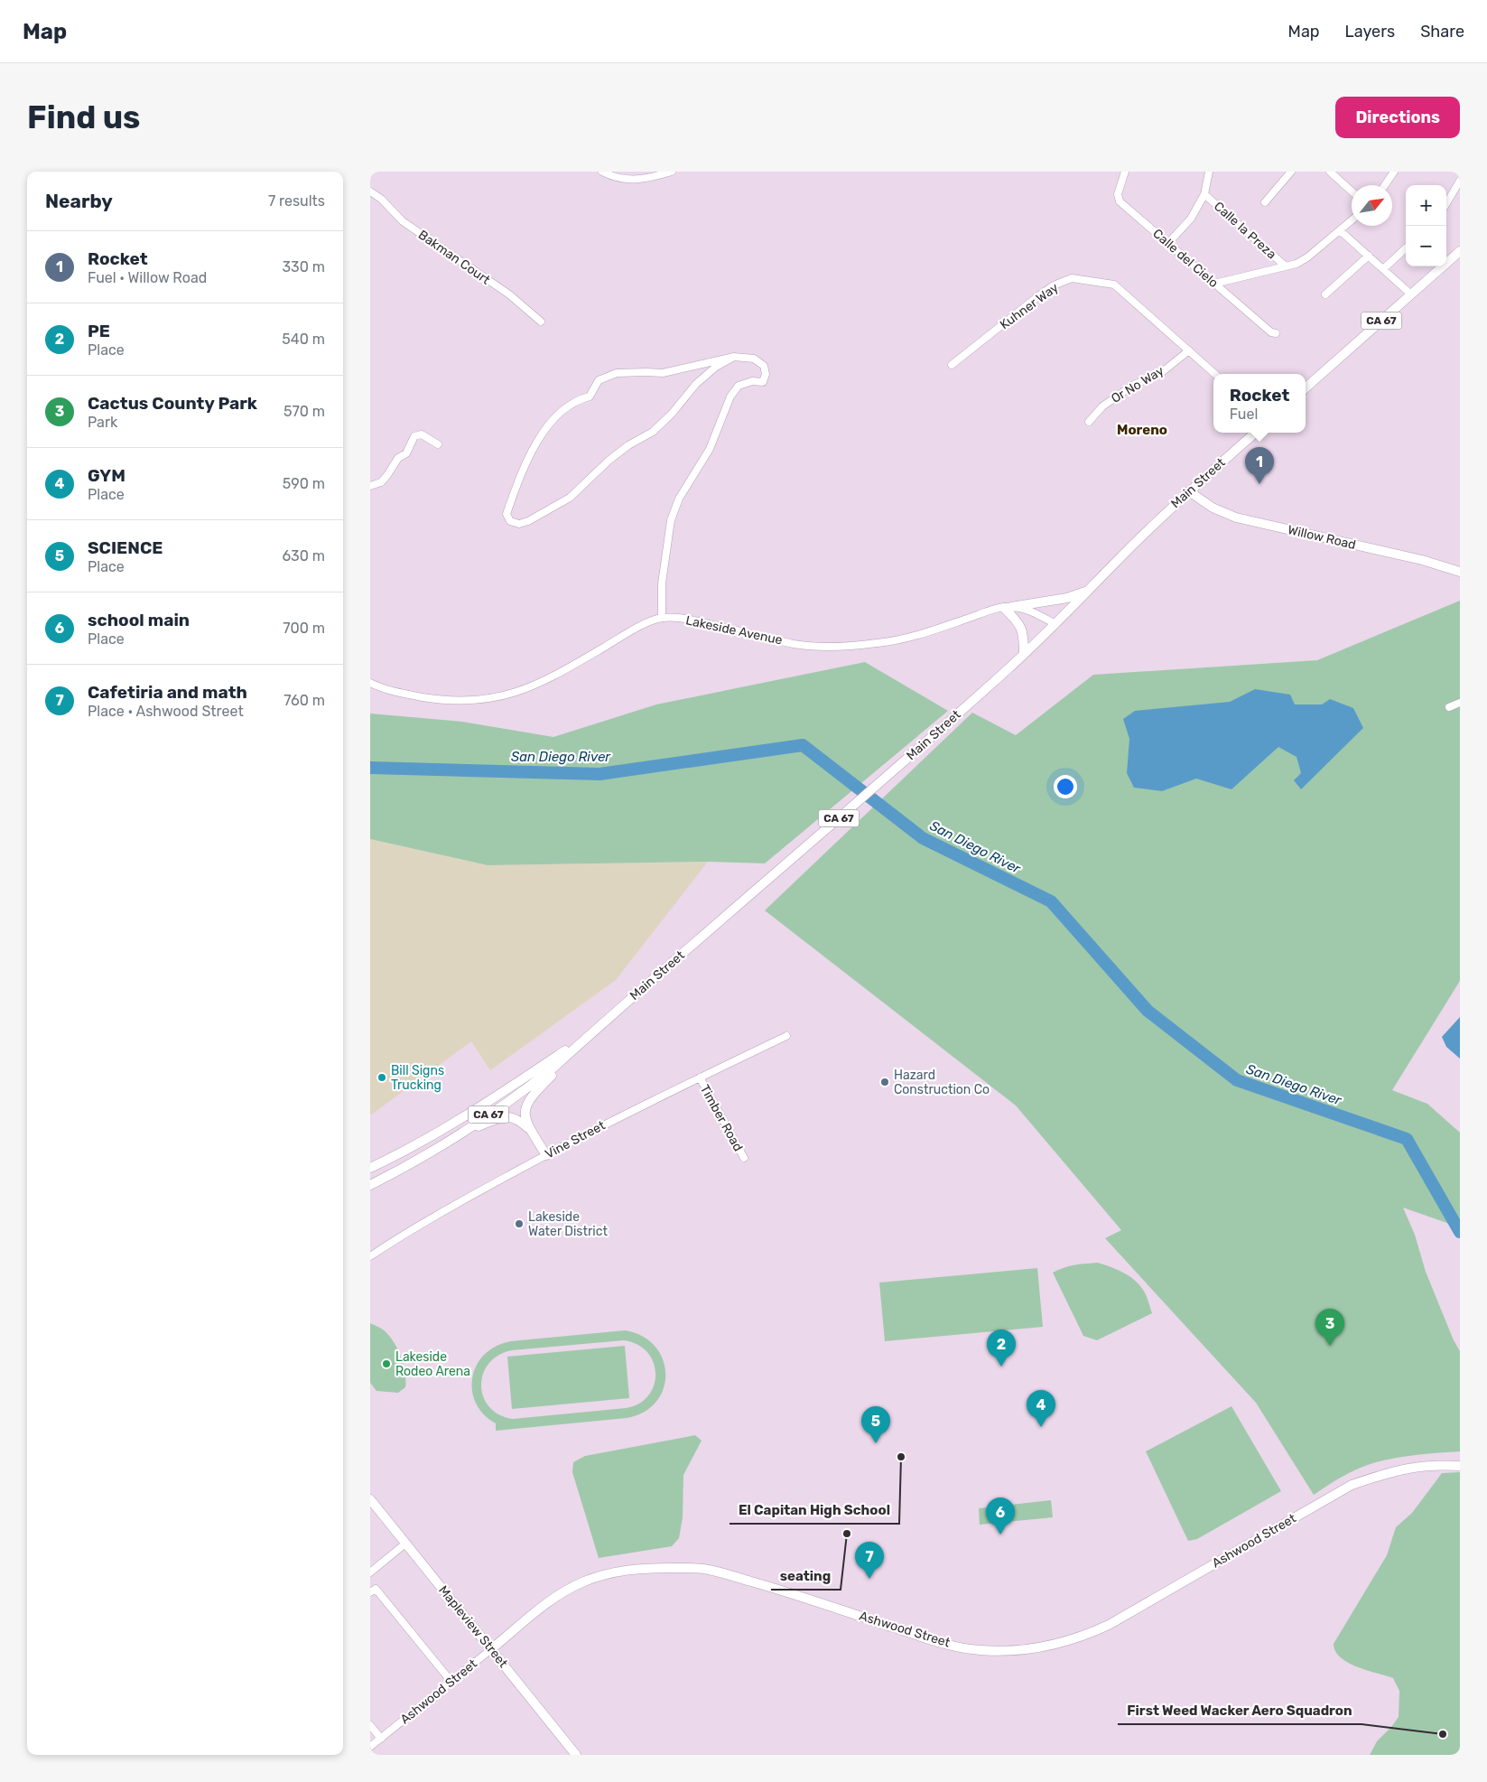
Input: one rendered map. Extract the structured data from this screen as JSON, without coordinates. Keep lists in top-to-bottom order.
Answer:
{
  "streets": {
    "main road": [
      "CA 67",
      "Main Street",
      "Willow Road",
      "Ashwood Street",
      "Mapleview Street"
    ],
    "street": [
      "Calle la Preza",
      "Bakman Court",
      "Calle del Cielo",
      "Kuhner Way",
      "Or No Way",
      "Lakeside Avenue",
      "Timber Road",
      "Vine Street"
    ]
  },
  "crossings": [
    ["Kuhner Way", "Or No Way"],
    ["Main Street", "Willow Road"],
    ["Main Street", "Lakeside Avenue"],
    ["Timber Road", "Vine Street"],
    ["Ashwood Street", "Mapleview Street"]
  ],
  "districts": ["Moreno"],
  "water": ["San Diego River"],
  "places": [
    "Bill Signs Trucking",
    "Hazard Construction Co",
    "Lakeside Water District",
    "Lakeside Rodeo Arena",
    "El Capitan High School",
    "seating",
    "First Weed Wacker Aero Squadron"
  ],
  "north": "top right",
  "page": {
    "header": "Map",
    "nav": ["Map", "Layers", "Share"],
    "buttons": "Directions",
    "title": "Find us",
    "heading": ["Nearby", "7 results"],
    "map_buttons": ["+", "−"],
    "list": [
      {
        "mark": "1",
        "name": "Rocket",
        "note": "Fuel · Willow Road",
        "value": "330 m"
      },
      {
        "mark": "2",
        "name": "PE",
        "note": "Place",
        "value": "540 m"
      },
      {
        "mark": "3",
        "name": "Cactus County Park",
        "note": "Park",
        "value": "570 m"
      },
      {
        "mark": "4",
        "name": "GYM",
        "note": "Place",
        "value": "590 m"
      },
      {
        "mark": "5",
        "name": "SCIENCE",
        "note": "Place",
        "value": "630 m"
      },
      {
        "mark": "6",
        "name": "school main",
        "note": "Place",
        "value": "700 m"
      },
      {
        "mark": "7",
        "name": "Cafetiria and math",
        "note": "Place · Ashwood Street",
        "value": "760 m"
      }
    ],
    "popup": ["Rocket", "Fuel"],
    "pins": [
      "1",
      "3",
      "2",
      "4",
      "5",
      "6",
      "7"
    ]
  }
}
